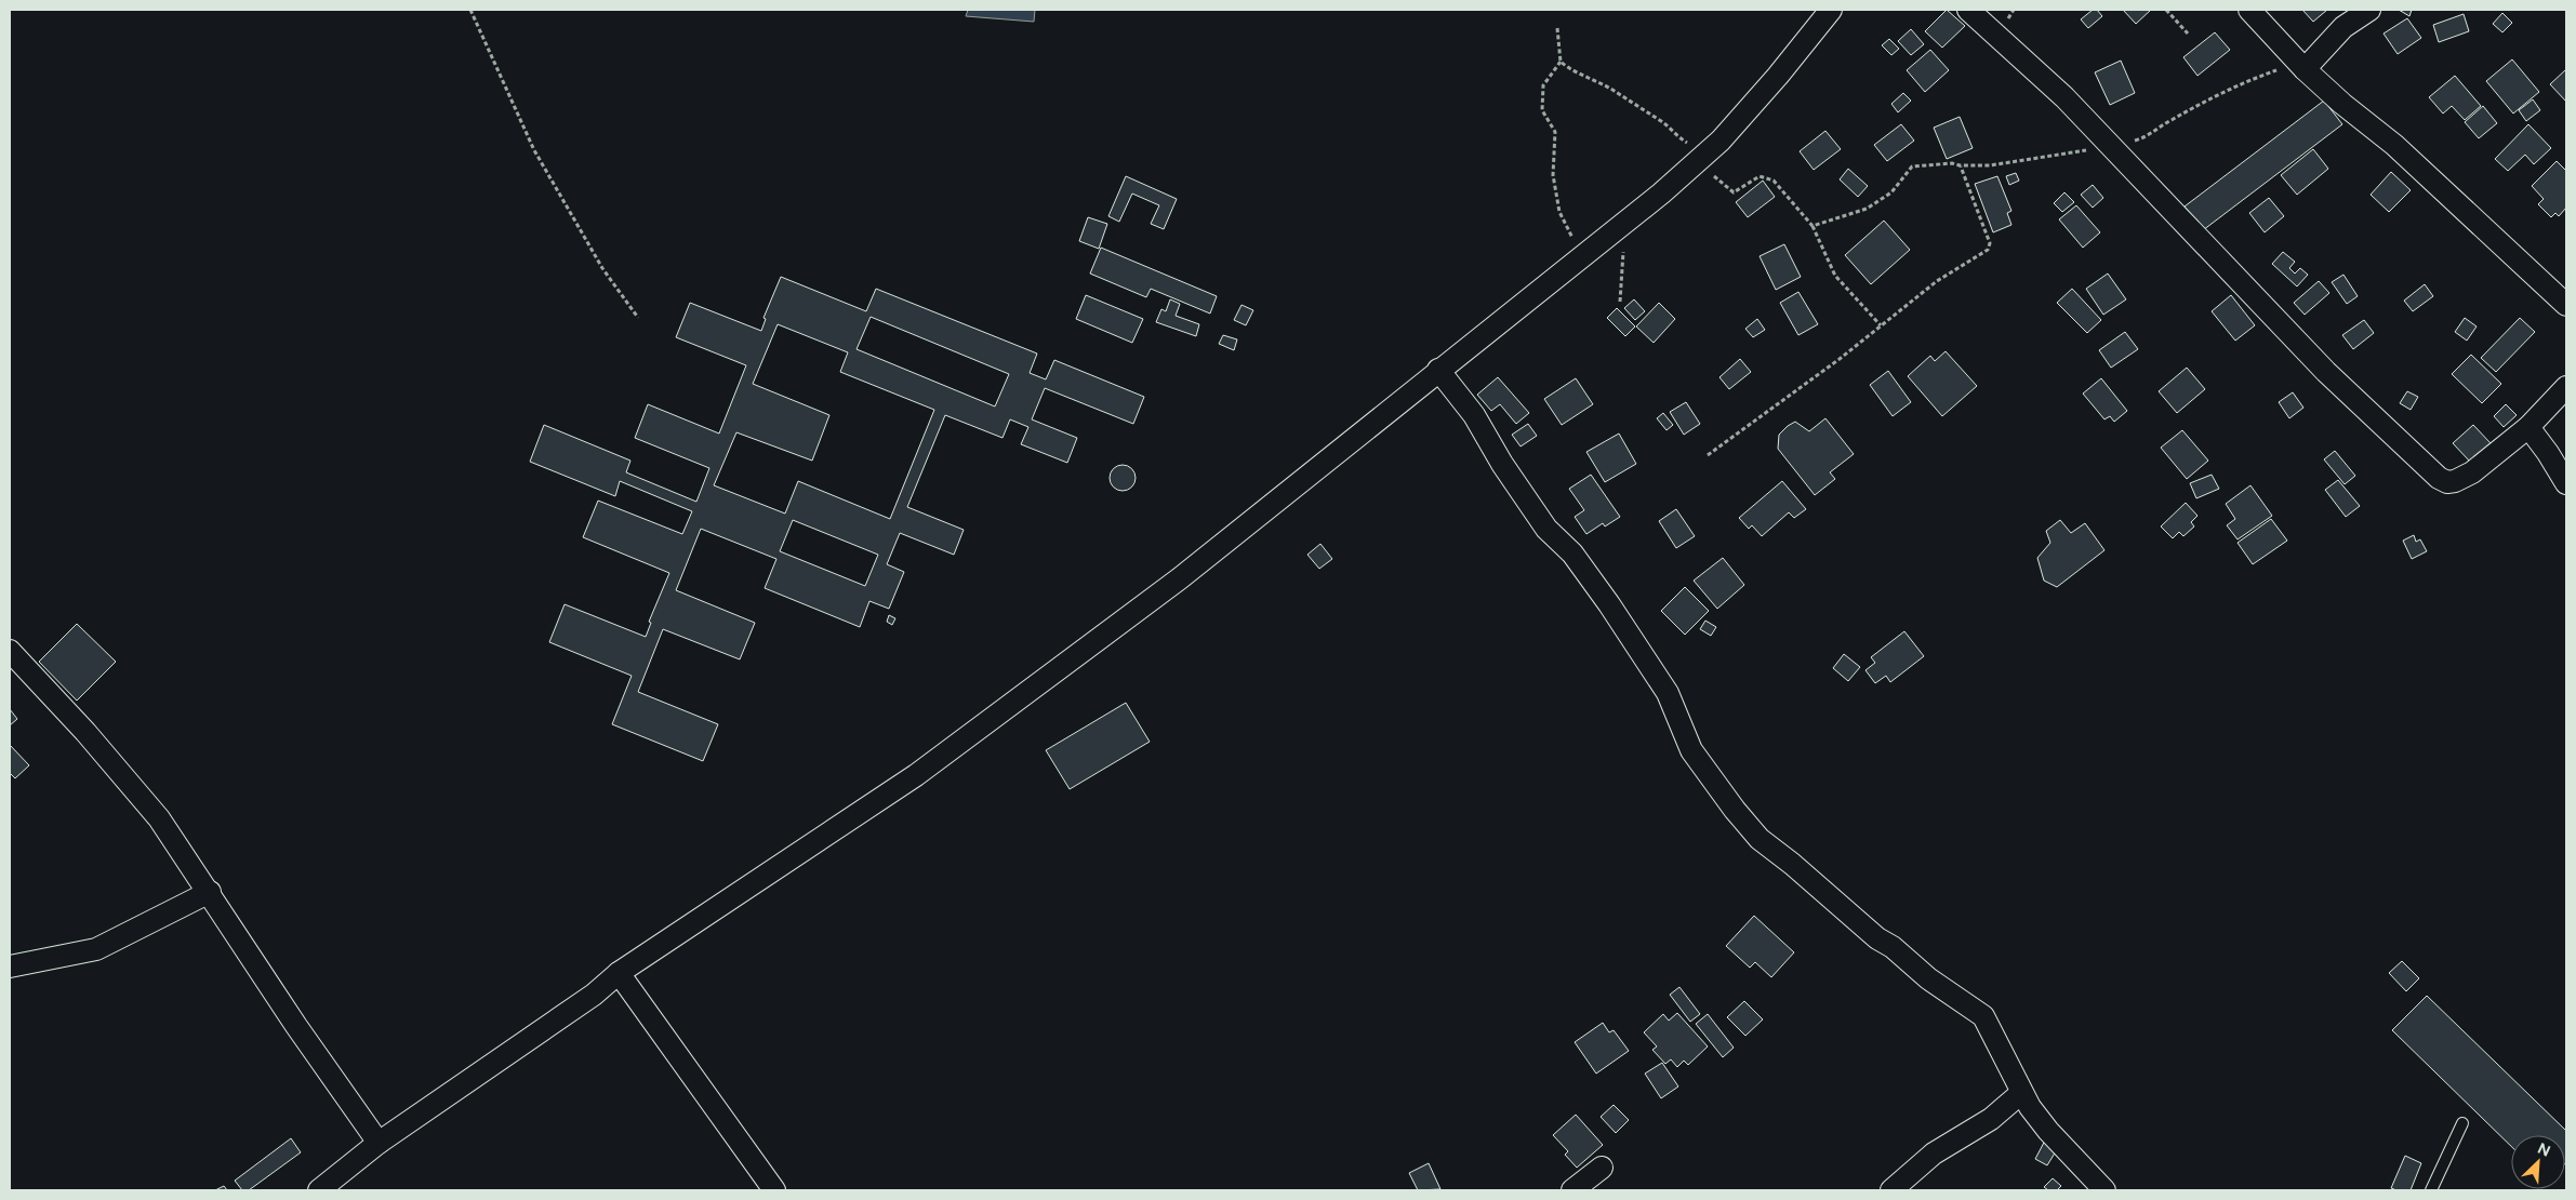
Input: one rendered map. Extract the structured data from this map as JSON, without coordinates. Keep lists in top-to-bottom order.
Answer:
{
  "north": "top right"
}
